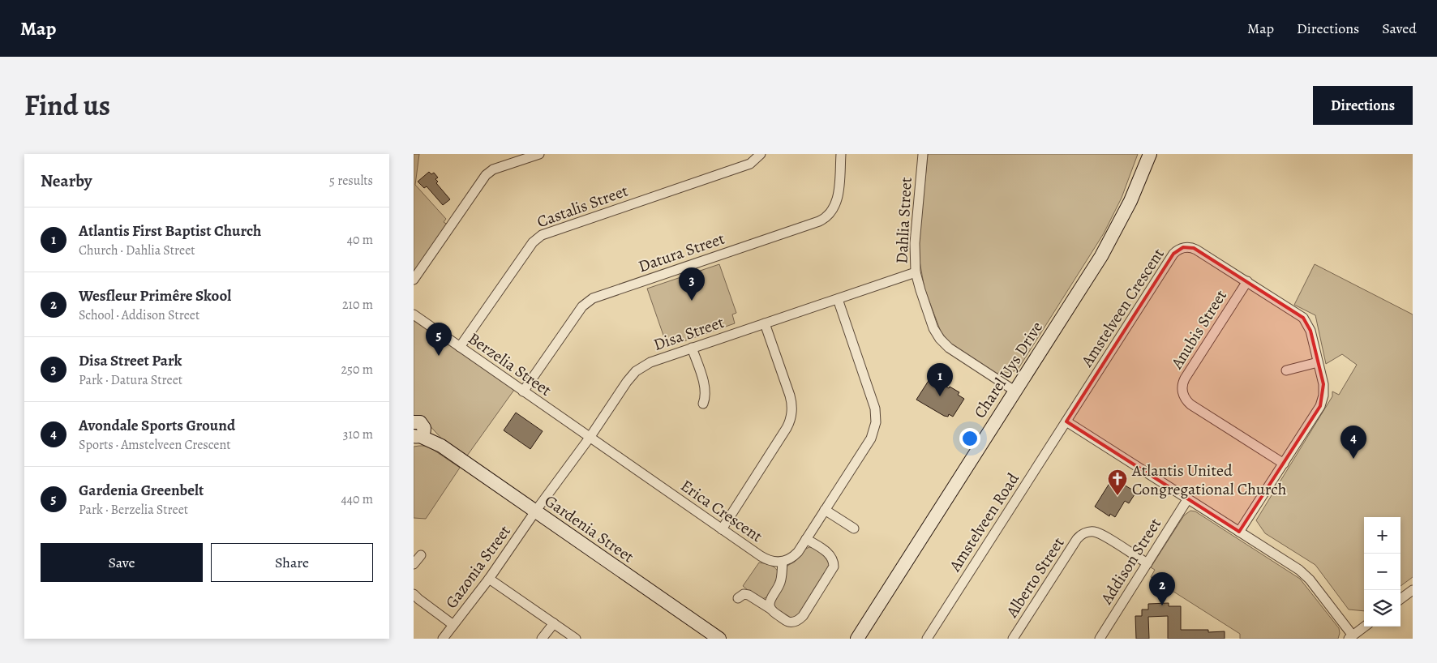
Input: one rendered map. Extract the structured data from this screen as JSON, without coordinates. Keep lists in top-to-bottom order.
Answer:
{
  "streets": {
    "main road": ["Charel Uys Drive", "Gardenia Street"],
    "street": [
      "Castalis Street",
      "Dahlia Street",
      "Datura Street",
      "Amstelveen Crescent",
      "Anubis Street",
      "Disa Street",
      "Berzelia Street",
      "Erica Crescent",
      "Amstelveen Road",
      "Addison Street",
      "Gazonia Street",
      "Alberto Street"
    ]
  },
  "crossings": [
    ["Castalis Street", "Berzelia Street"],
    ["Dahlia Street", "Disa Street"],
    ["Dahlia Street", "Charel Uys Drive"],
    ["Datura Street", "Berzelia Street"],
    ["Amstelveen Crescent", "Anubis Street"],
    ["Amstelveen Crescent", "Amstelveen Road"],
    ["Disa Street", "Berzelia Street"],
    ["Disa Street", "Erica Crescent"],
    ["Disa Street", "Gardenia Street"],
    ["Disa Street", "Gazonia Street"],
    ["Berzelia Street", "Erica Crescent"],
    ["Gardenia Street", "Gazonia Street"],
    ["Addison Street", "Alberto Street"]
  ],
  "places": {
    "church": ["Atlantis United Congregational Church"]
  },
  "page": {
    "header": "Map",
    "nav": ["Map", "Directions", "Saved"],
    "title": "Find us",
    "buttons": [
      "Directions",
      ["Save", "Share"]
    ],
    "heading": ["Nearby", "5 results"],
    "list": [
      {
        "mark": "1",
        "name": "Atlantis First Baptist Church",
        "note": "Church · Dahlia Street",
        "value": "40 m"
      },
      {
        "mark": "2",
        "name": "Wesfleur Primêre Skool",
        "note": "School · Addison Street",
        "value": "210 m"
      },
      {
        "mark": "3",
        "name": "Disa Street Park",
        "note": "Park · Datura Street",
        "value": "250 m"
      },
      {
        "mark": "4",
        "name": "Avondale Sports Ground",
        "note": "Sports · Amstelveen Crescent",
        "value": "310 m"
      },
      {
        "mark": "5",
        "name": "Gardenia Greenbelt",
        "note": "Park · Berzelia Street",
        "value": "440 m"
      }
    ],
    "pins": [
      "3",
      "5",
      "1",
      "4",
      "2"
    ],
    "map_buttons": ["+", "−"]
  }
}
